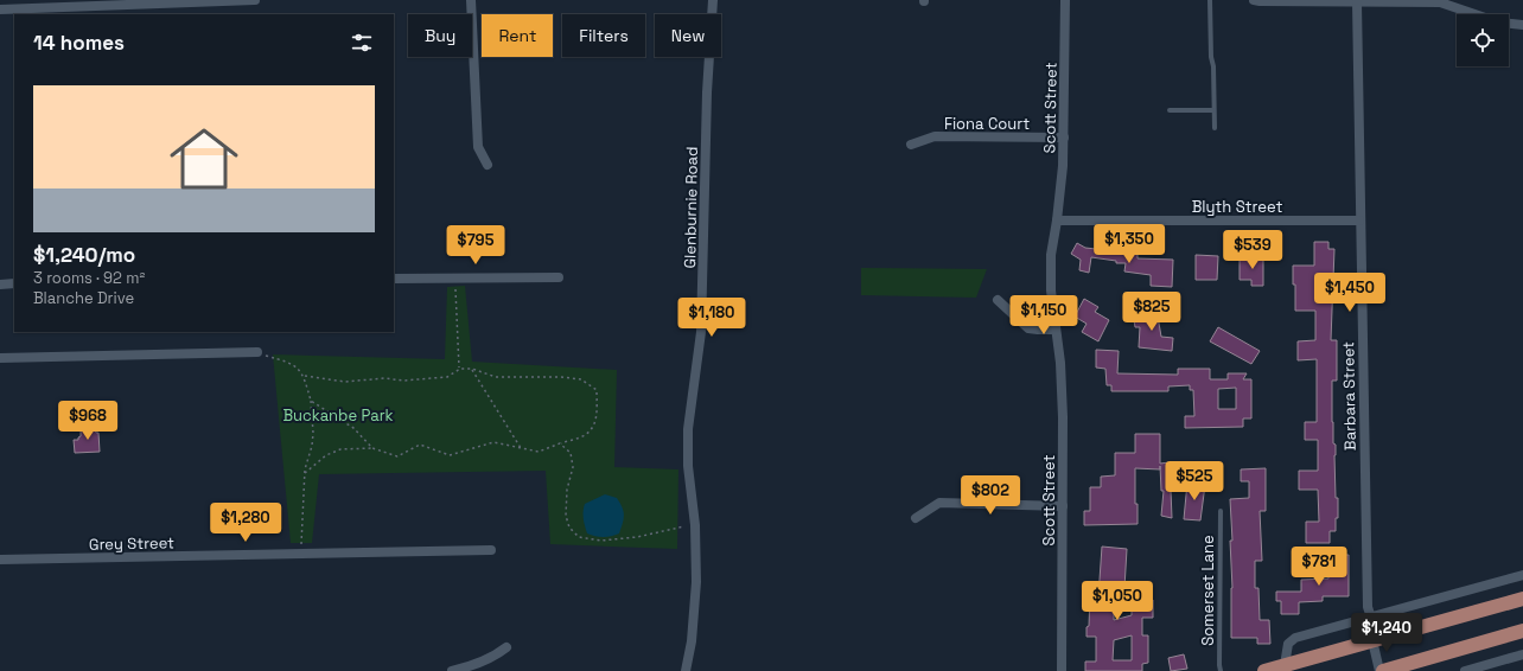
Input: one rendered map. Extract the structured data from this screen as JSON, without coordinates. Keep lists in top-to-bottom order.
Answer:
{
  "streets": {
    "street": [
      "Scott Street",
      "Fiona Court",
      "Blyth Street",
      "Glenburnie Road",
      "Barbara Street",
      "Grey Street"
    ],
    "lane": ["Somerset Lane"]
  },
  "crossings": [
    ["Scott Street", "Fiona Court"],
    ["Scott Street", "Blyth Street"],
    ["Blyth Street", "Barbara Street"]
  ],
  "parks": ["Buckanbe Park"],
  "page": {
    "chip": [
      "Buy",
      "Rent",
      "Filters",
      "New"
    ],
    "heading": "14 homes",
    "list": [
      {
        "name": "$1,240/mo",
        "note": "3 rooms · 92 m² · Blanche Drive"
      }
    ],
    "price": [
      "$1,350",
      "$795",
      "$539",
      "$1,450",
      "$825",
      "$1,150",
      "$1,180",
      "$968",
      "$525",
      "$802",
      "$1,280",
      "$781",
      "$1,050",
      "$1,240"
    ]
  }
}
